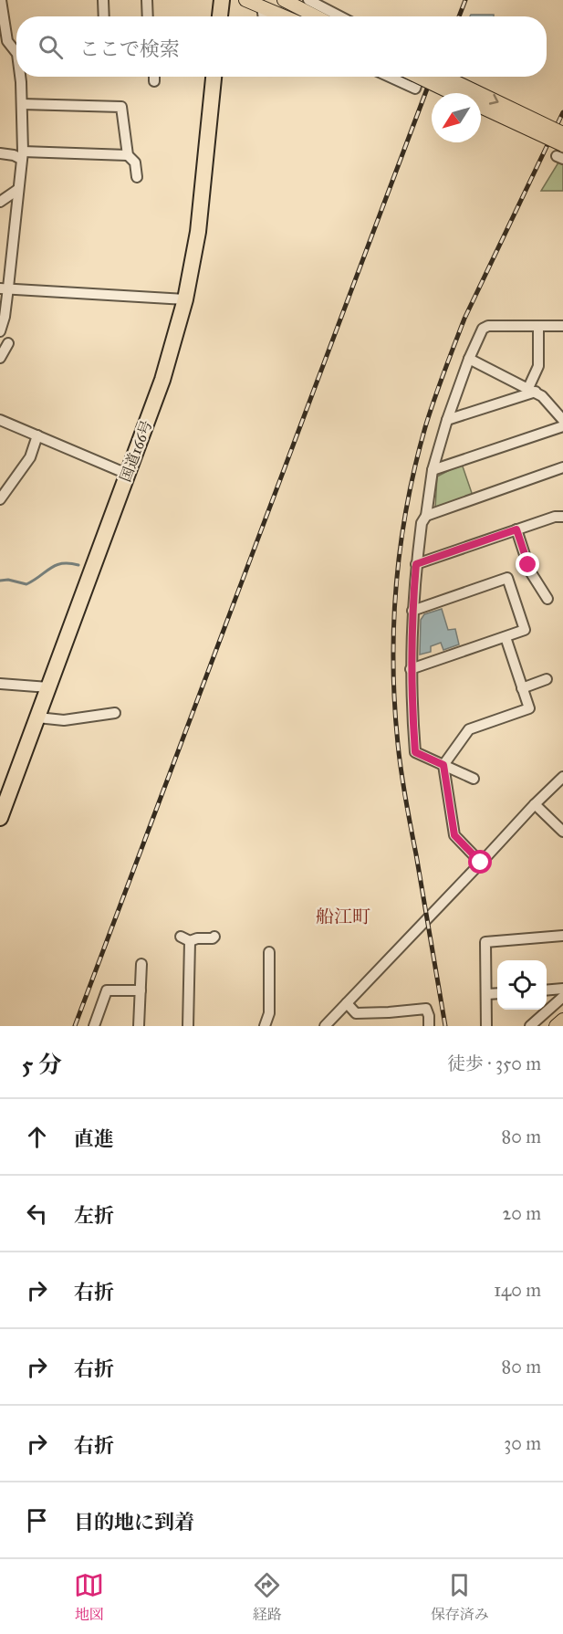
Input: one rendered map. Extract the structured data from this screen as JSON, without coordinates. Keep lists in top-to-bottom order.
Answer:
{
  "streets": {
    "highway": ["国道166号"]
  },
  "districts": ["船江町"],
  "north": "bottom left",
  "page": {
    "search": "ここで検索",
    "heading": ["5 分", "徒歩 · 350 m"],
    "list": [
      ["直進", "80 m"],
      ["左折", "20 m"],
      ["右折", "140 m"],
      ["右折", "80 m"],
      ["右折", "30 m"],
      "目的地に到着"
    ],
    "nav": ["地図", "経路", "保存済み"]
  }
}
